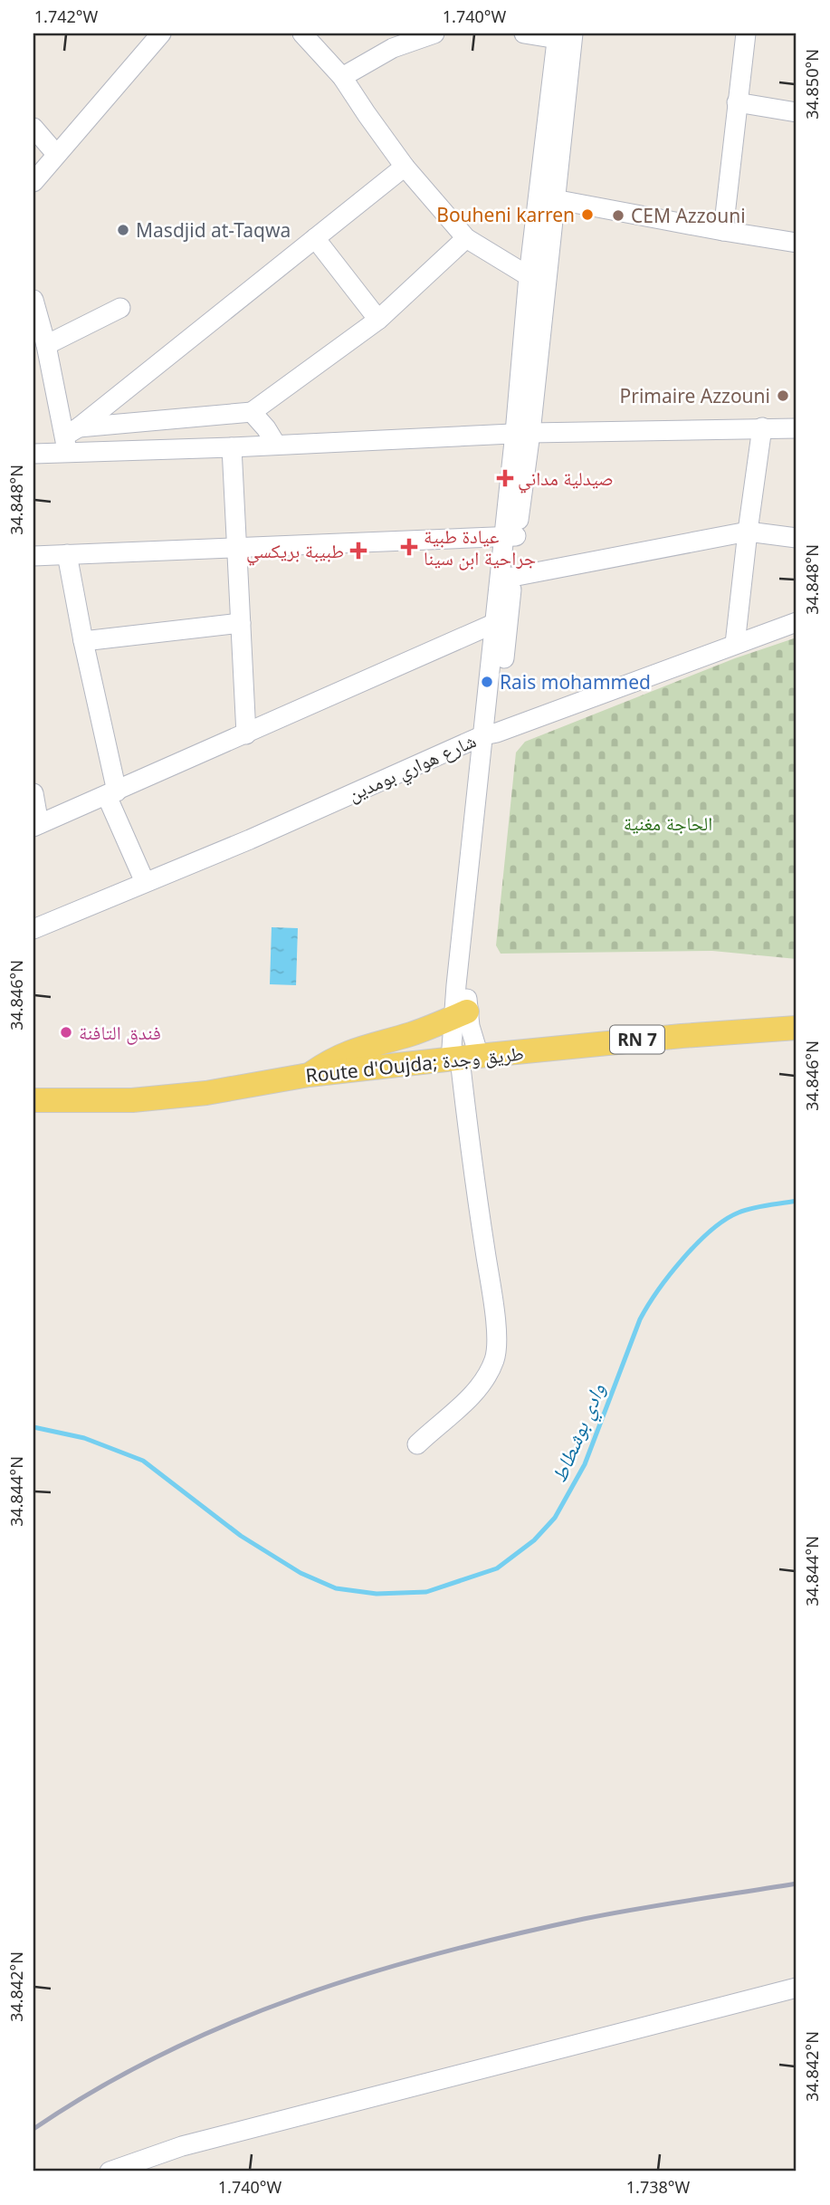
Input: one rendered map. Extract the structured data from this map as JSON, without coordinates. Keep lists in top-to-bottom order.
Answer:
{
  "streets": {
    "main road": ["RN 7", "Route d'Oujda; طريق وجدة"],
    "street": ["شارع هواري بومدين"]
  },
  "water": ["وادي بوشطاط"],
  "parks": ["الحاجة مغنية"],
  "places": {
    "other": [
      "Bouheni karren",
      "CEM Azzouni",
      "Masdjid at-Taqwa",
      "Primaire Azzouni",
      "Rais mohammed",
      "فندق التافنة"
    ],
    "health": ["صيدلية مداني", "عيادة طبية جراحية ابن سينا", "طبيبة بريكسي"]
  },
  "coordinates": [
    "1.742°W",
    "1.740°W",
    "34.850°N",
    "34.848°N",
    "34.846°N",
    "34.844°N",
    "34.842°N",
    "1.738°W"
  ]
}
